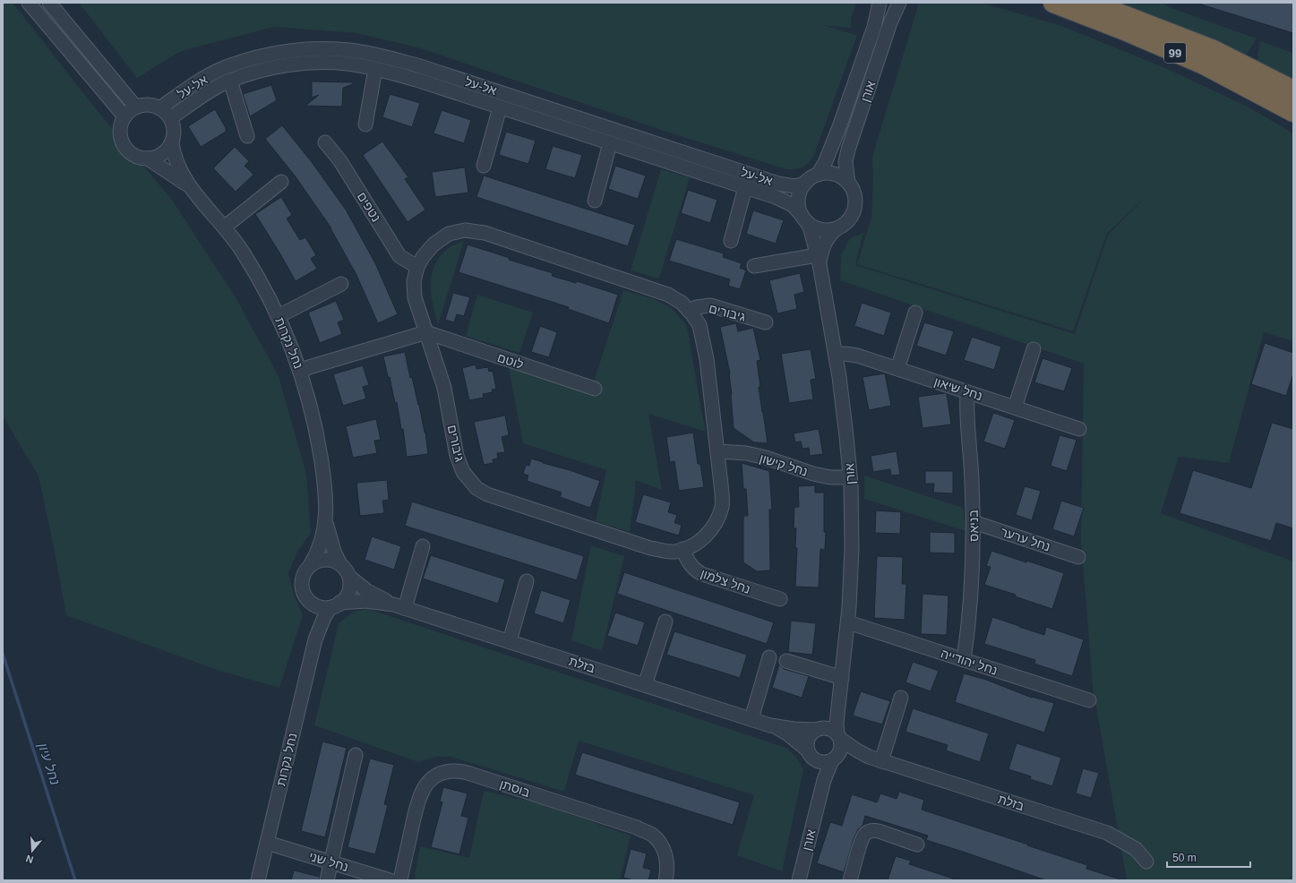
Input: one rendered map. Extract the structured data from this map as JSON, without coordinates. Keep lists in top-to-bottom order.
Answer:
{
  "streets": {
    "highway": ["99"],
    "street": [
      "אל-על",
      "אורן",
      "נטפים",
      "גיבורים",
      "נחל נקרות",
      "לוטם",
      "נחל שיאון",
      "נחל קישון",
      "בניאס",
      "נחל ערער",
      "נחל צלמון",
      "נחל יהודייה",
      "בזלת",
      "בוסתן",
      "נחל שני"
    ]
  },
  "crossings": [
    ["אל-על", "אורן"],
    ["אל-על", "נחל נקרות"],
    ["אורן", "נחל שיאון"],
    ["אורן", "נחל קישון"],
    ["אורן", "נחל יהודייה"],
    ["אורן", "בזלת"],
    ["נטפים", "גיבורים"],
    ["גיבורים", "לוטם"],
    ["גיבורים", "נחל קישון"],
    ["גיבורים", "נחל צלמון"],
    ["נחל נקרות", "בזלת"],
    ["נחל נקרות", "נחל שני"],
    ["נחל שיאון", "בניאס"],
    ["בניאס", "נחל ערער"],
    ["בניאס", "נחל יהודייה"]
  ],
  "water": ["נחל עיון"],
  "scale_bar": "50 m",
  "north": "bottom"
}
